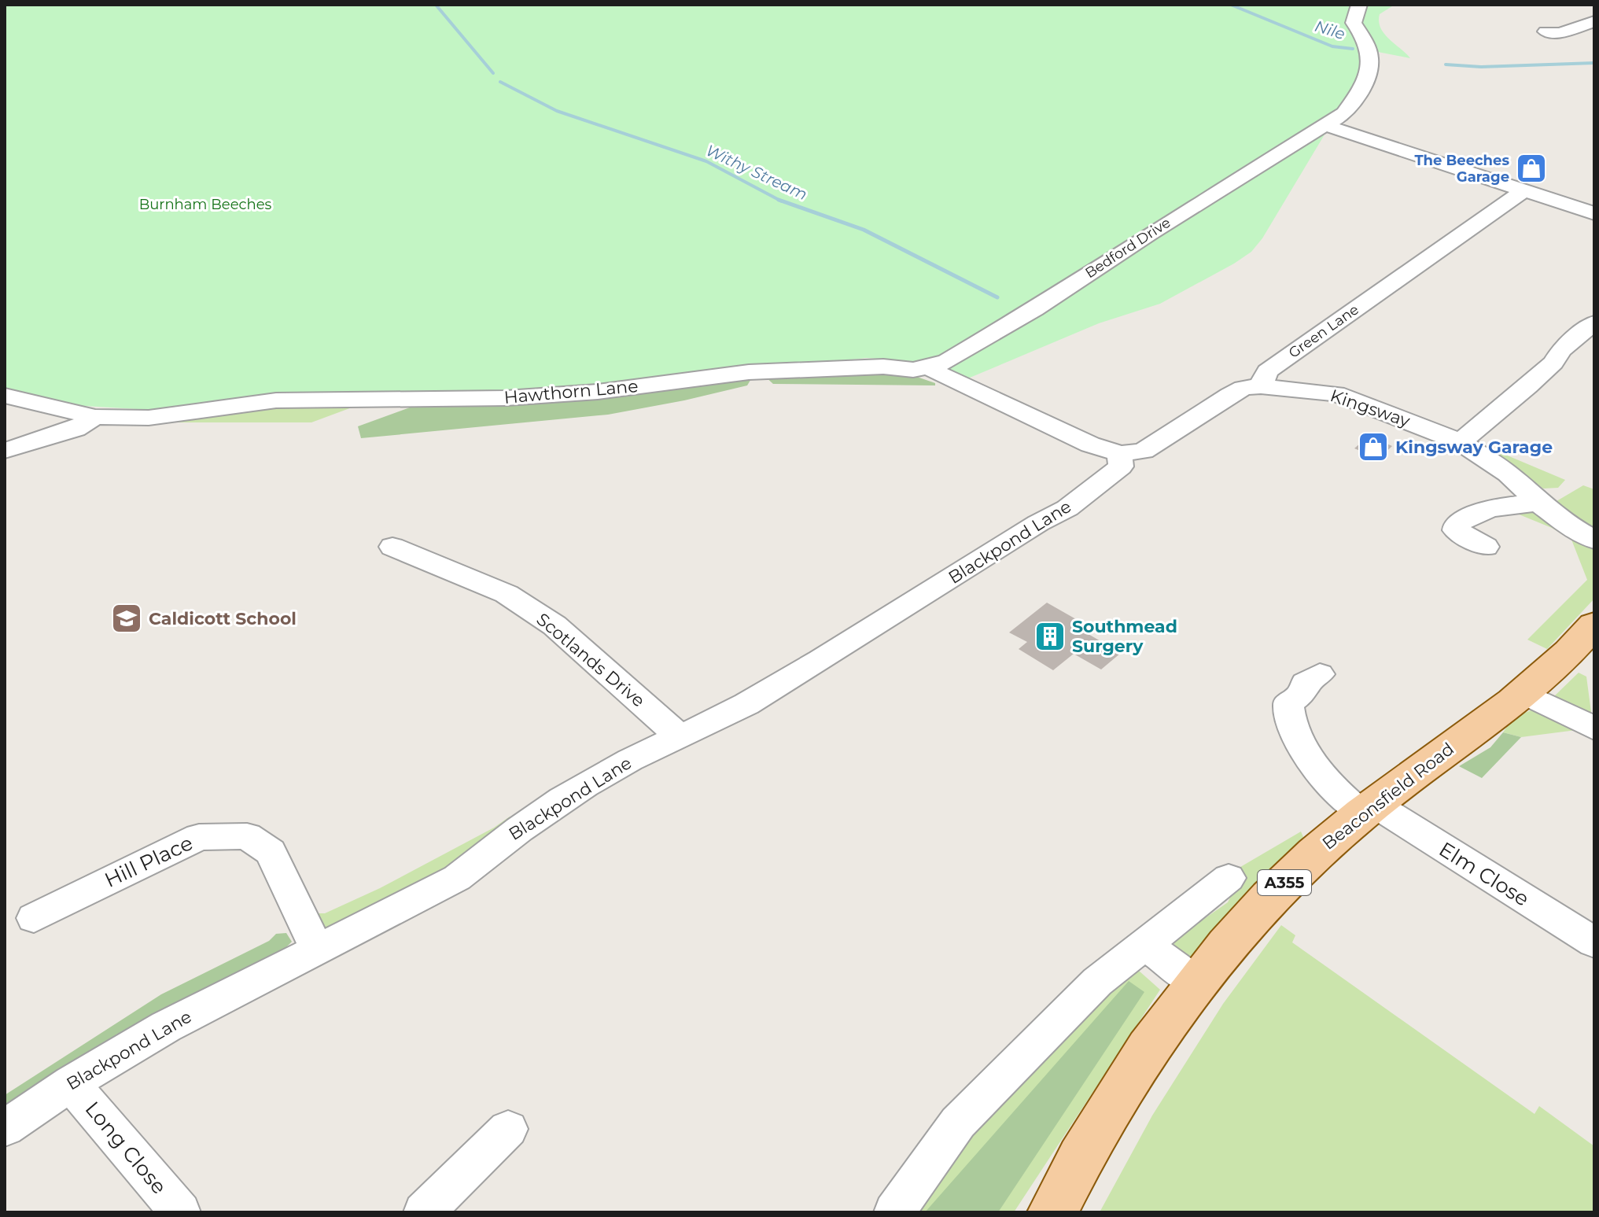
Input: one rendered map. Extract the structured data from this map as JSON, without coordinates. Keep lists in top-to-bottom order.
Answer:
{
  "streets": {
    "main road": ["Beaconsfield Road", "A355"],
    "street": [
      "Bedford Drive",
      "Green Lane",
      "Hawthorn Lane",
      "Kingsway",
      "Blackpond Lane",
      "Scotlands Drive",
      "Hill Place",
      "Elm Close",
      "Long Close"
    ]
  },
  "crossings": [
    ["Bedford Drive", "Hawthorn Lane"],
    ["Green Lane", "Kingsway"],
    ["Blackpond Lane", "Scotlands Drive"],
    ["Blackpond Lane", "Hill Place"],
    ["Blackpond Lane", "Long Close"],
    ["Beaconsfield Road", "Elm Close"]
  ],
  "water": ["Nile", "Withy Stream"],
  "parks": ["Burnham Beeches"],
  "places": {
    "shop": ["The Beeches Garage", "Kingsway Garage"],
    "school or university": ["Caldicott School"],
    "building": ["Southmead Surgery"]
  }
}
